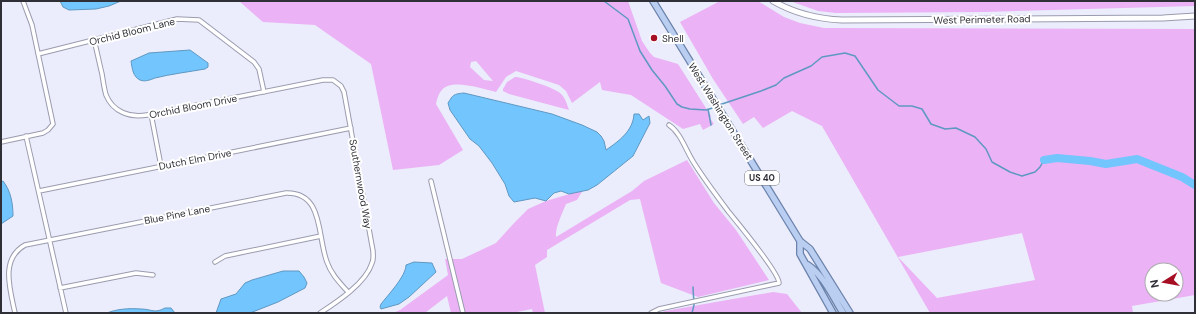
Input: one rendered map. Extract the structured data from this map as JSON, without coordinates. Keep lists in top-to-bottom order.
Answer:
{
  "streets": {
    "main road": ["West Washington Street", "US 40"],
    "street": [
      "West Perimeter Road",
      "Orchid Bloom Lane",
      "Orchid Bloom Drive",
      "Dutch Elm Drive",
      "Southernwood Way",
      "Blue Pine Lane"
    ]
  },
  "crossings": [
    ["Orchid Bloom Lane", "Orchid Bloom Drive"],
    ["Orchid Bloom Drive", "Southernwood Way"],
    ["Dutch Elm Drive", "Southernwood Way"]
  ],
  "places": ["Shell"],
  "north": "left"
}
